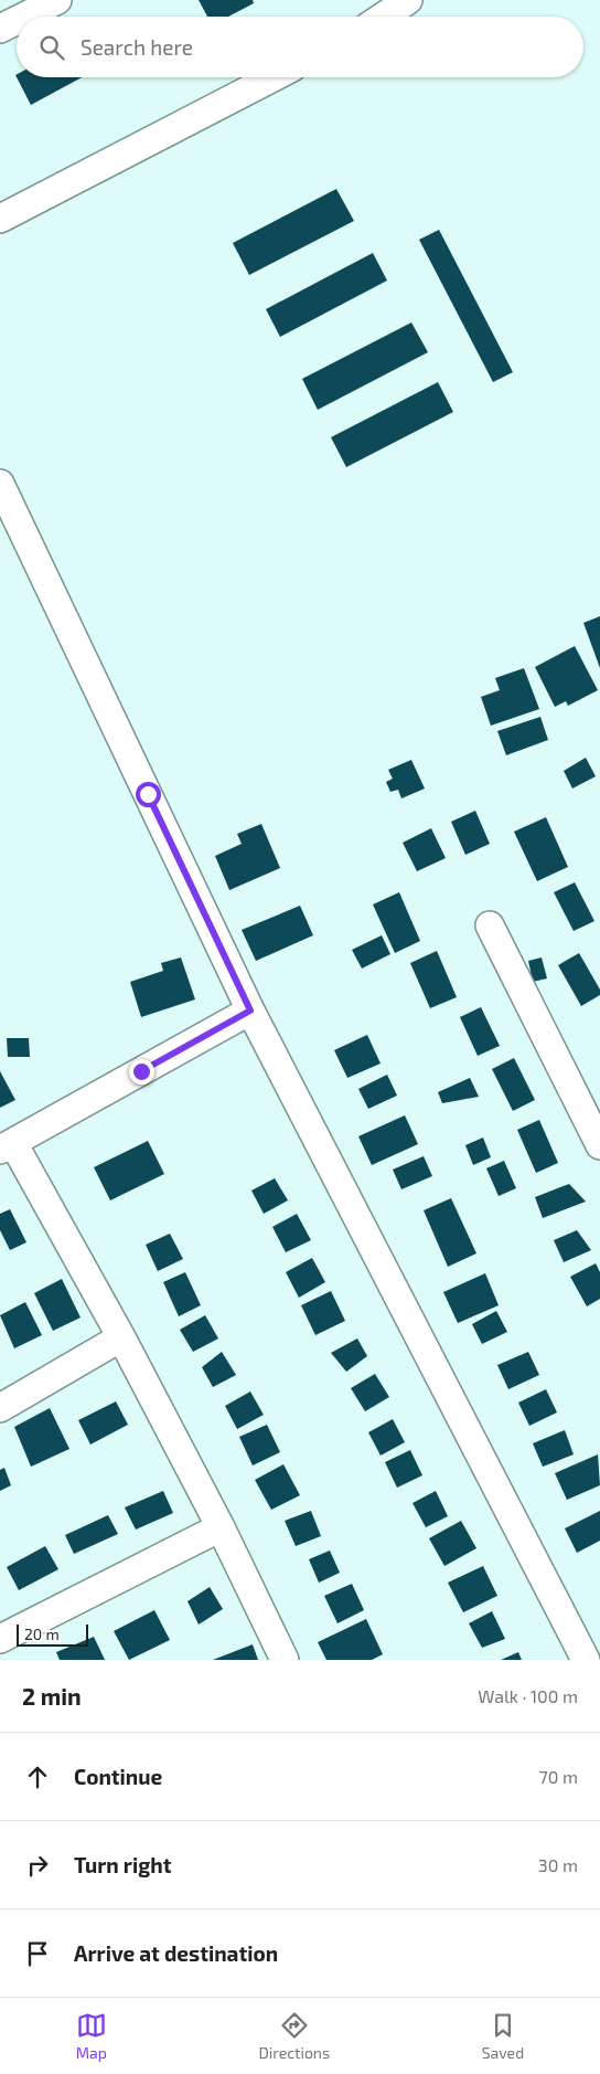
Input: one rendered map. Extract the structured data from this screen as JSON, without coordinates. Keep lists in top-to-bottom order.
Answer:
{
  "scale_bar": "20 m",
  "page": {
    "search": "Search here",
    "scale": "20 m",
    "heading": ["2 min", "Walk · 100 m"],
    "list": [
      ["Continue", "70 m"],
      ["Turn right", "30 m"],
      "Arrive at destination"
    ],
    "nav": ["Map", "Directions", "Saved"]
  }
}
